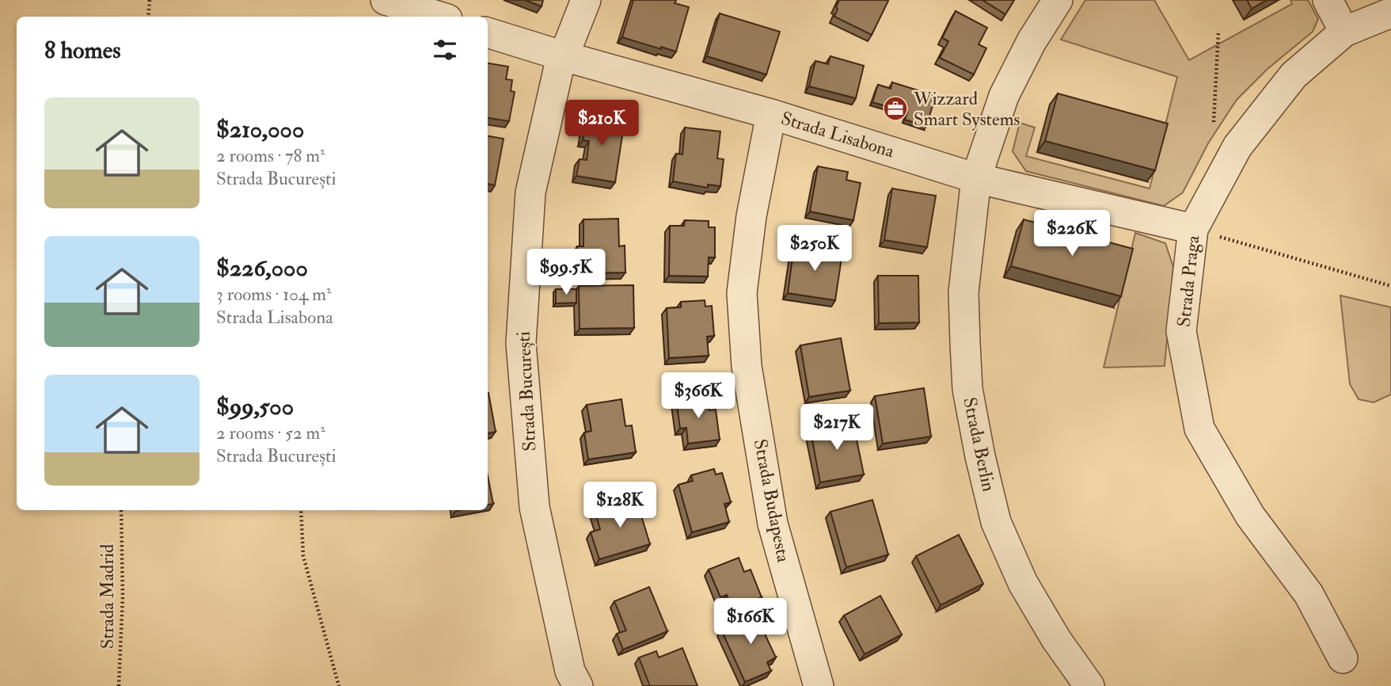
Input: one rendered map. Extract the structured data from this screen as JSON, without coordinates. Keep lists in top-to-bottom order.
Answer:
{
  "streets": {
    "street": [
      "Strada Lisabona",
      "Strada Praga",
      "Strada București",
      "Strada Berlin",
      "Strada Budapesta"
    ],
    "path": ["Strada Madrid"]
  },
  "crossings": [
    ["Strada Lisabona", "Strada Praga"],
    ["Strada Lisabona", "Strada București"],
    ["Strada Lisabona", "Strada Berlin"],
    ["Strada Lisabona", "Strada Budapesta"]
  ],
  "places": {
    "office": ["Wizzard Smart Systems"]
  },
  "page": {
    "heading": "8 homes",
    "list": [
      {
        "name": "$210,000",
        "note": "2 rooms · 78 m² · Strada București"
      },
      {
        "name": "$226,000",
        "note": "3 rooms · 104 m² · Strada Lisabona"
      },
      {
        "name": "$99,500",
        "note": "2 rooms · 52 m² · Strada București"
      }
    ],
    "price": [
      "$210K",
      "$226K",
      "$250K",
      "$99.5K",
      "$366K",
      "$217K",
      "$128K",
      "$166K"
    ]
  }
}
